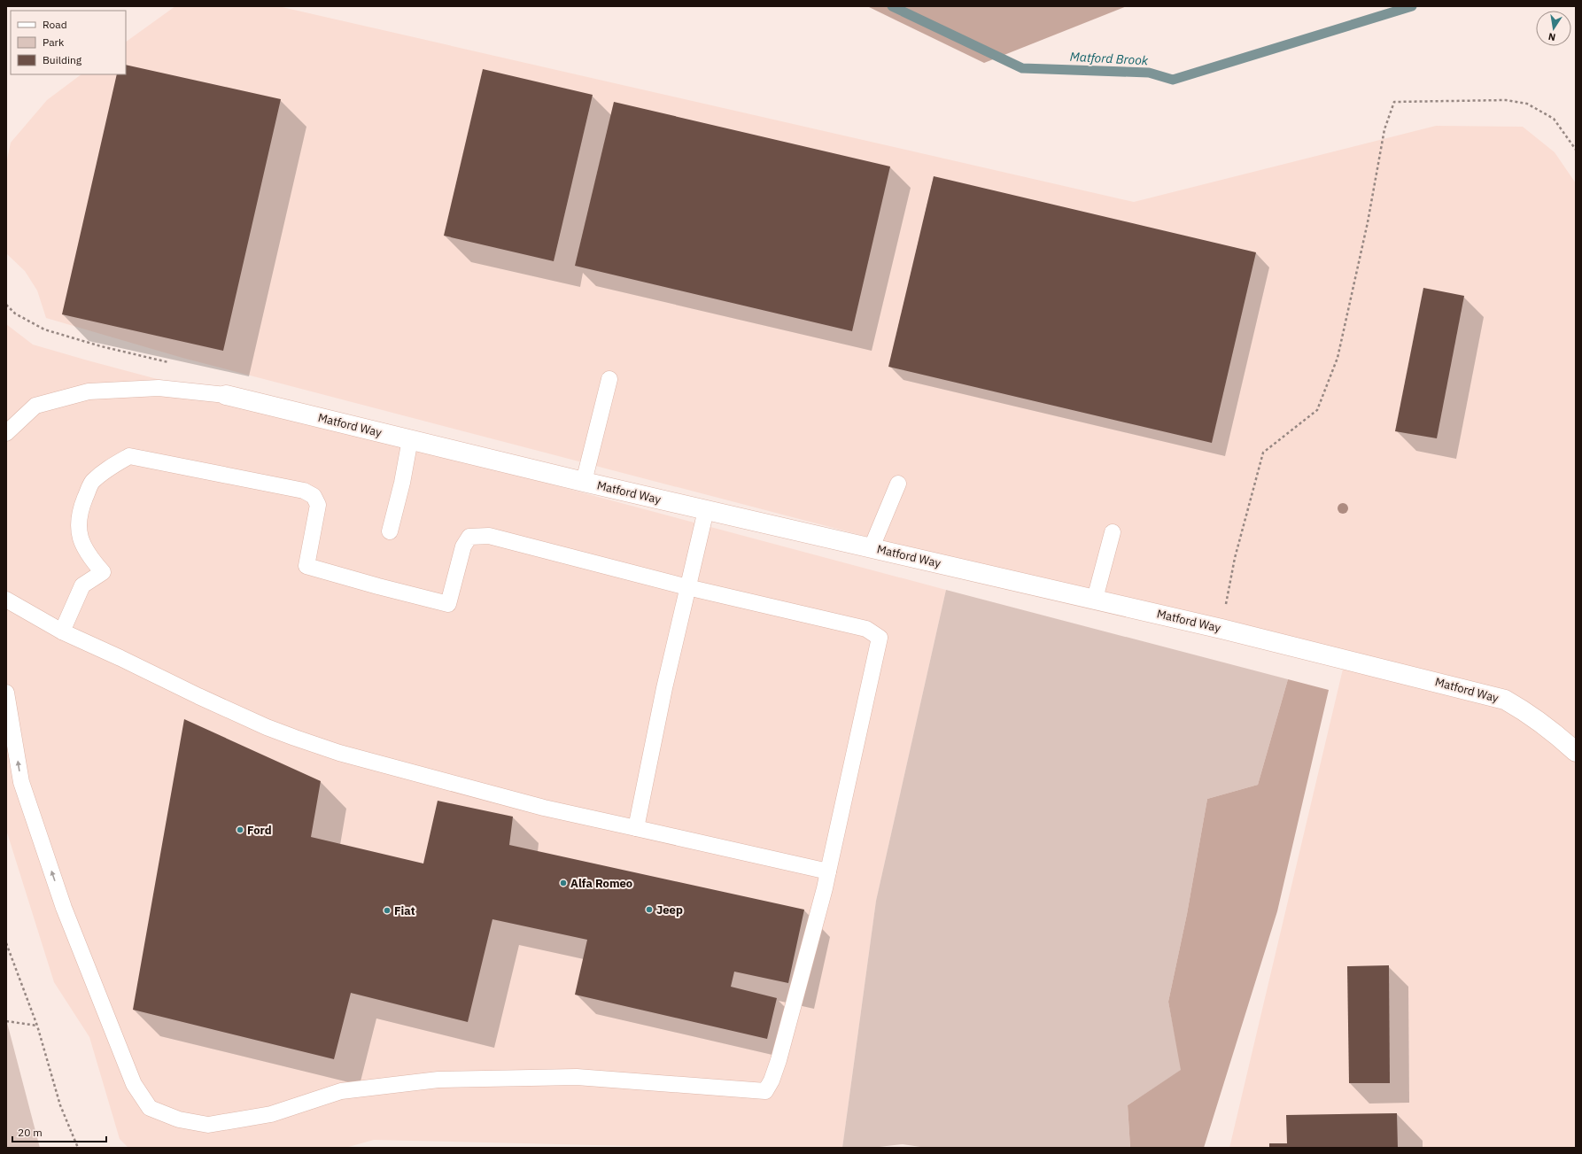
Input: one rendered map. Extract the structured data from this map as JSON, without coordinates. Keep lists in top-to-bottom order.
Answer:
{
  "streets": {
    "street": ["Matford Way"]
  },
  "water": ["Matford Brook"],
  "places": [
    "Ford",
    "Alfa Romeo",
    "Jeep",
    "Fiat"
  ],
  "legend": ["Road", "Park", "Building"],
  "scale_bar": "20 m",
  "north": "bottom"
}
